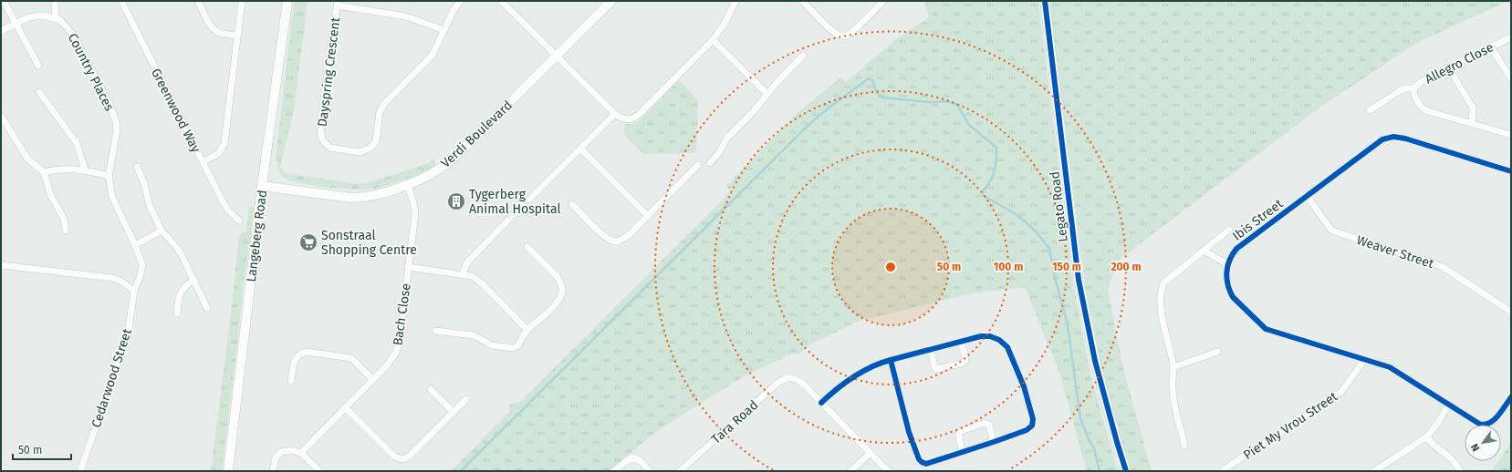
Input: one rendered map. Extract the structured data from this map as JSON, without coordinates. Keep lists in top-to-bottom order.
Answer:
{
  "streets": {
    "street": [
      "Allegro Close",
      "Country Places",
      "Dayspring Crescent",
      "Greenwood Way",
      "Verdi Boulevard",
      "Legato Road",
      "Ibis Street",
      "Langeberg Road",
      "Weaver Street",
      "Bach Close",
      "Cedarwood Street",
      "Tara Road",
      "Piet My Vrou Street"
    ]
  },
  "crossings": [
    ["Verdi Boulevard", "Langeberg Road"],
    ["Verdi Boulevard", "Bach Close"],
    ["Ibis Street", "Weaver Street"],
    ["Ibis Street", "Piet My Vrou Street"]
  ],
  "places": {
    "building": ["Tygerberg Animal Hospital"],
    "supermarket": ["Sonstraal Shopping Centre"]
  },
  "scale_bar": "50 m",
  "north": "bottom left",
  "rings": [
    "50 m",
    "100 m",
    "150 m",
    "200 m"
  ]
}
